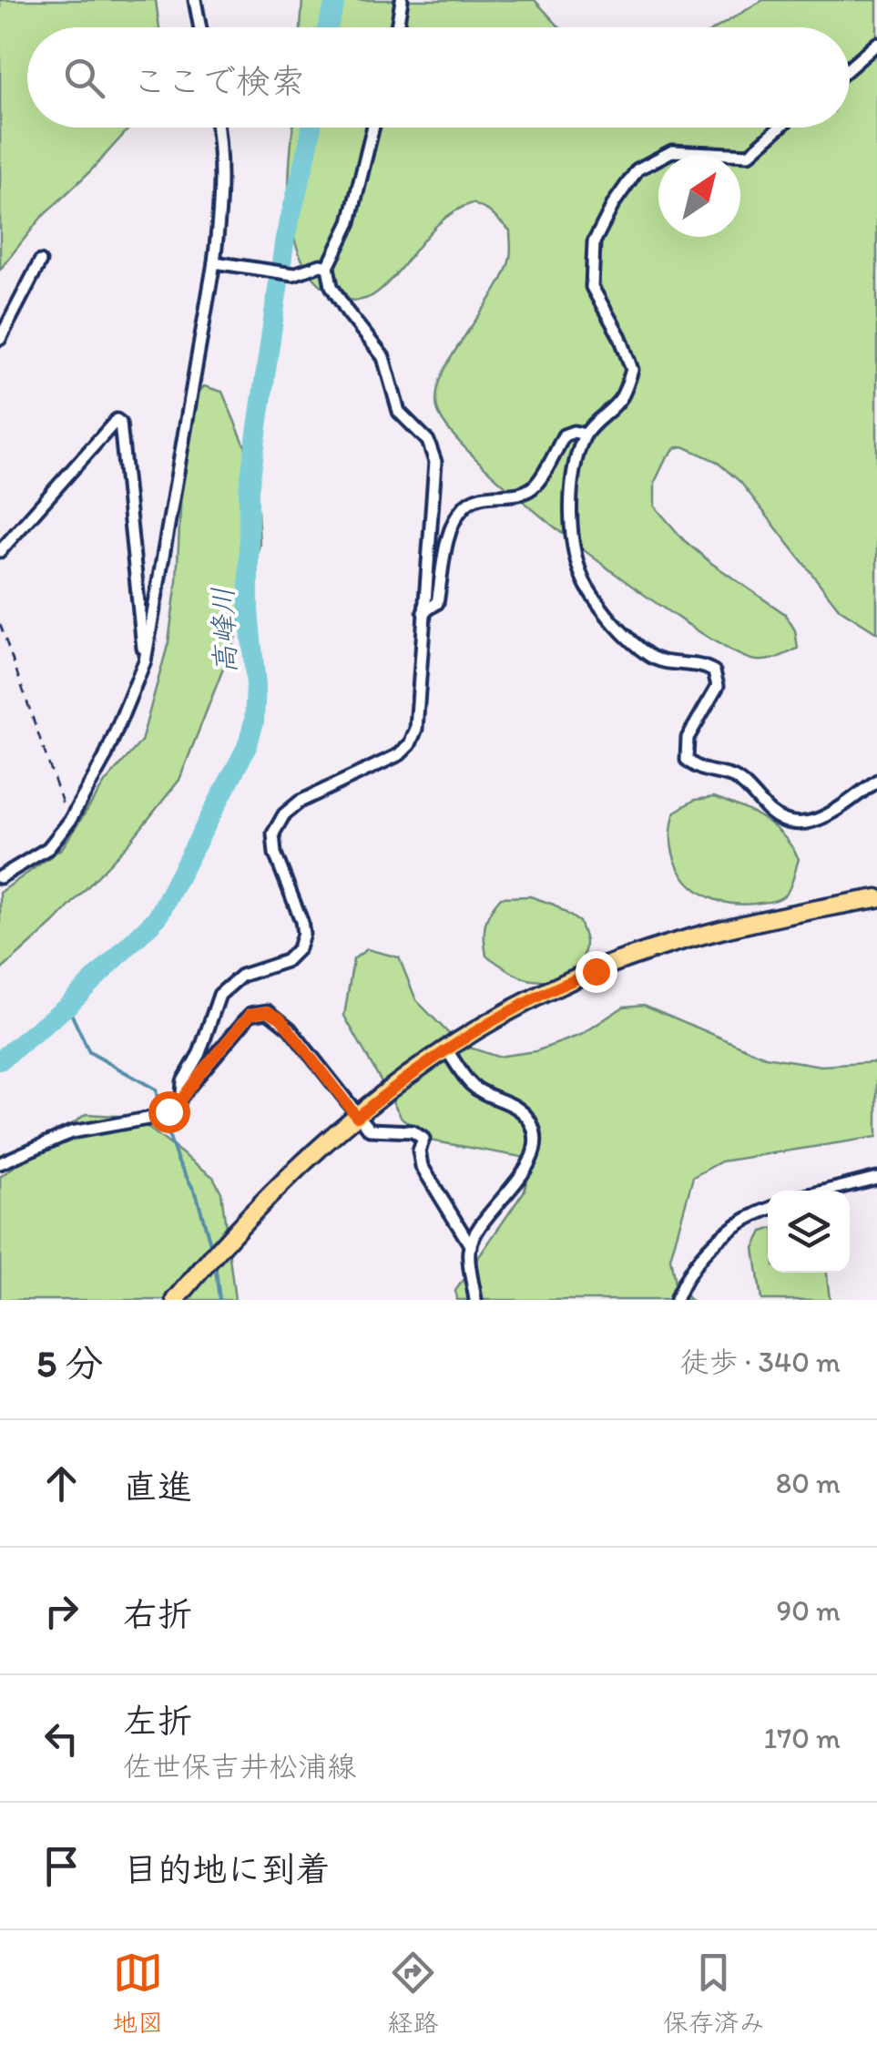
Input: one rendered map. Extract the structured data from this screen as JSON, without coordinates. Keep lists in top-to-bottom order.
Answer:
{
  "water": ["高峰川"],
  "north": "top right",
  "page": {
    "search": "ここで検索",
    "heading": ["5 分", "徒歩 · 340 m"],
    "list": [
      ["直進", "80 m"],
      ["右折", "90 m"],
      ["左折", "佐世保吉井松浦線", "170 m"],
      "目的地に到着"
    ],
    "nav": ["地図", "経路", "保存済み"]
  }
}
